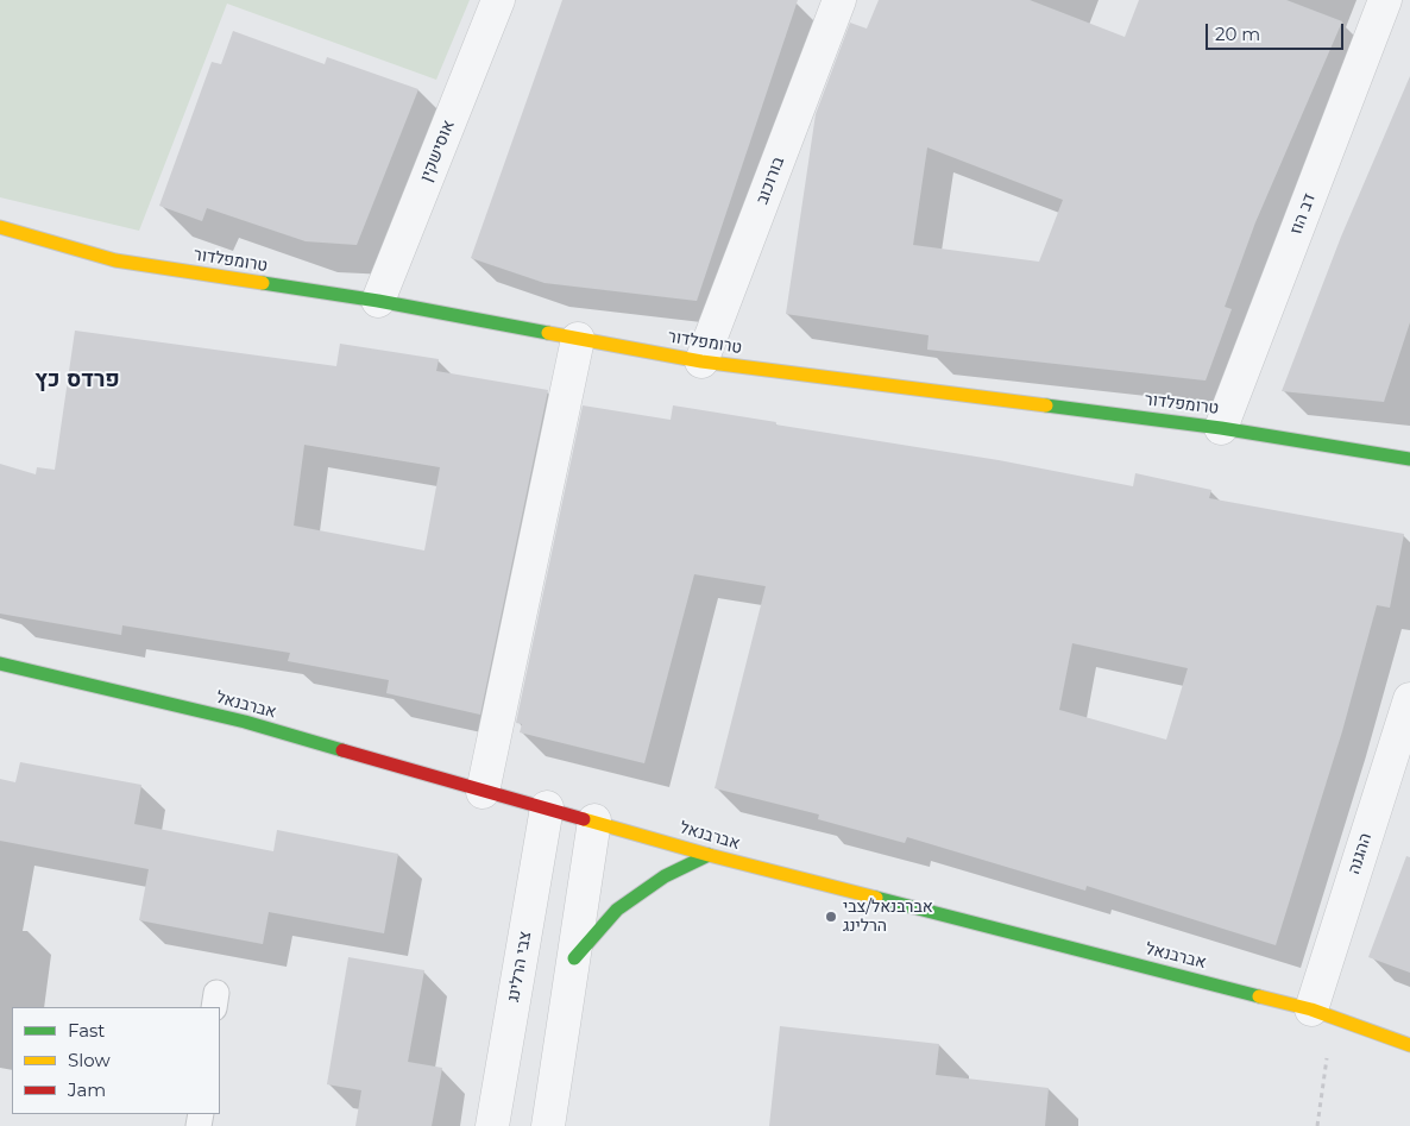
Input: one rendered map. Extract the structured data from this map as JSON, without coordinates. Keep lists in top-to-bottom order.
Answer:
{
  "streets": {
    "street": [
      "אוסישקין",
      "בורוכוב",
      "דב הוז",
      "טרומפלדור",
      "אברבנאל",
      "ההגנה",
      "צבי הרלינג"
    ]
  },
  "crossings": [
    ["אוסישקין", "טרומפלדור"],
    ["בורוכוב", "טרומפלדור"],
    ["דב הוז", "טרומפלדור"],
    ["אברבנאל", "ההגנה"],
    ["אברבנאל", "צבי הרלינג"]
  ],
  "districts": ["פרדס כץ"],
  "places": ["אברבנאל/צבי הרלינג"],
  "legend": ["Fast", "Slow", "Jam"],
  "scale_bar": "20 m"
}
